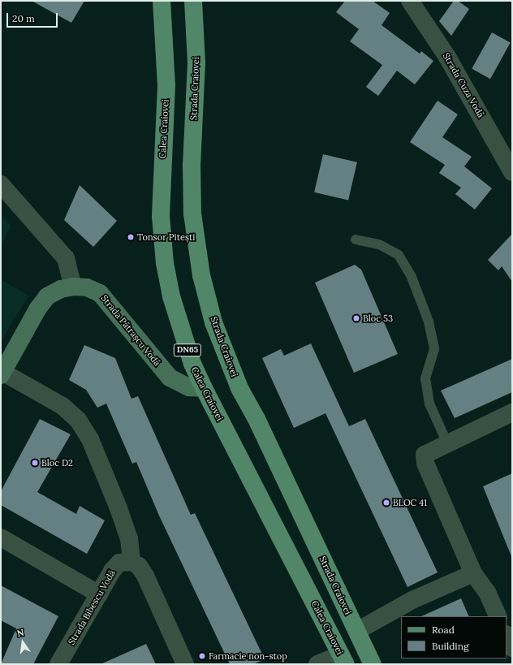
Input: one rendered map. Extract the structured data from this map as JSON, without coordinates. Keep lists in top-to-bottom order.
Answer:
{
  "streets": {
    "main road": ["Strada Craiovei", "Calea Craiovei", "DN65"],
    "street": ["Strada Cuza Vodă", "Strada Pătrașcu Vodă", "Strada Bibescu Vodă"]
  },
  "crossings": [
    ["Calea Craiovei", "Strada Pătrașcu Vodă"]
  ],
  "places": [
    "Tonsor Pitești",
    "Bloc 53",
    "Bloc D2",
    "BLOC 41",
    "Farmacie non-stop"
  ],
  "legend": ["Road", "Building"],
  "scale_bar": "20 m",
  "north": "top"
}
